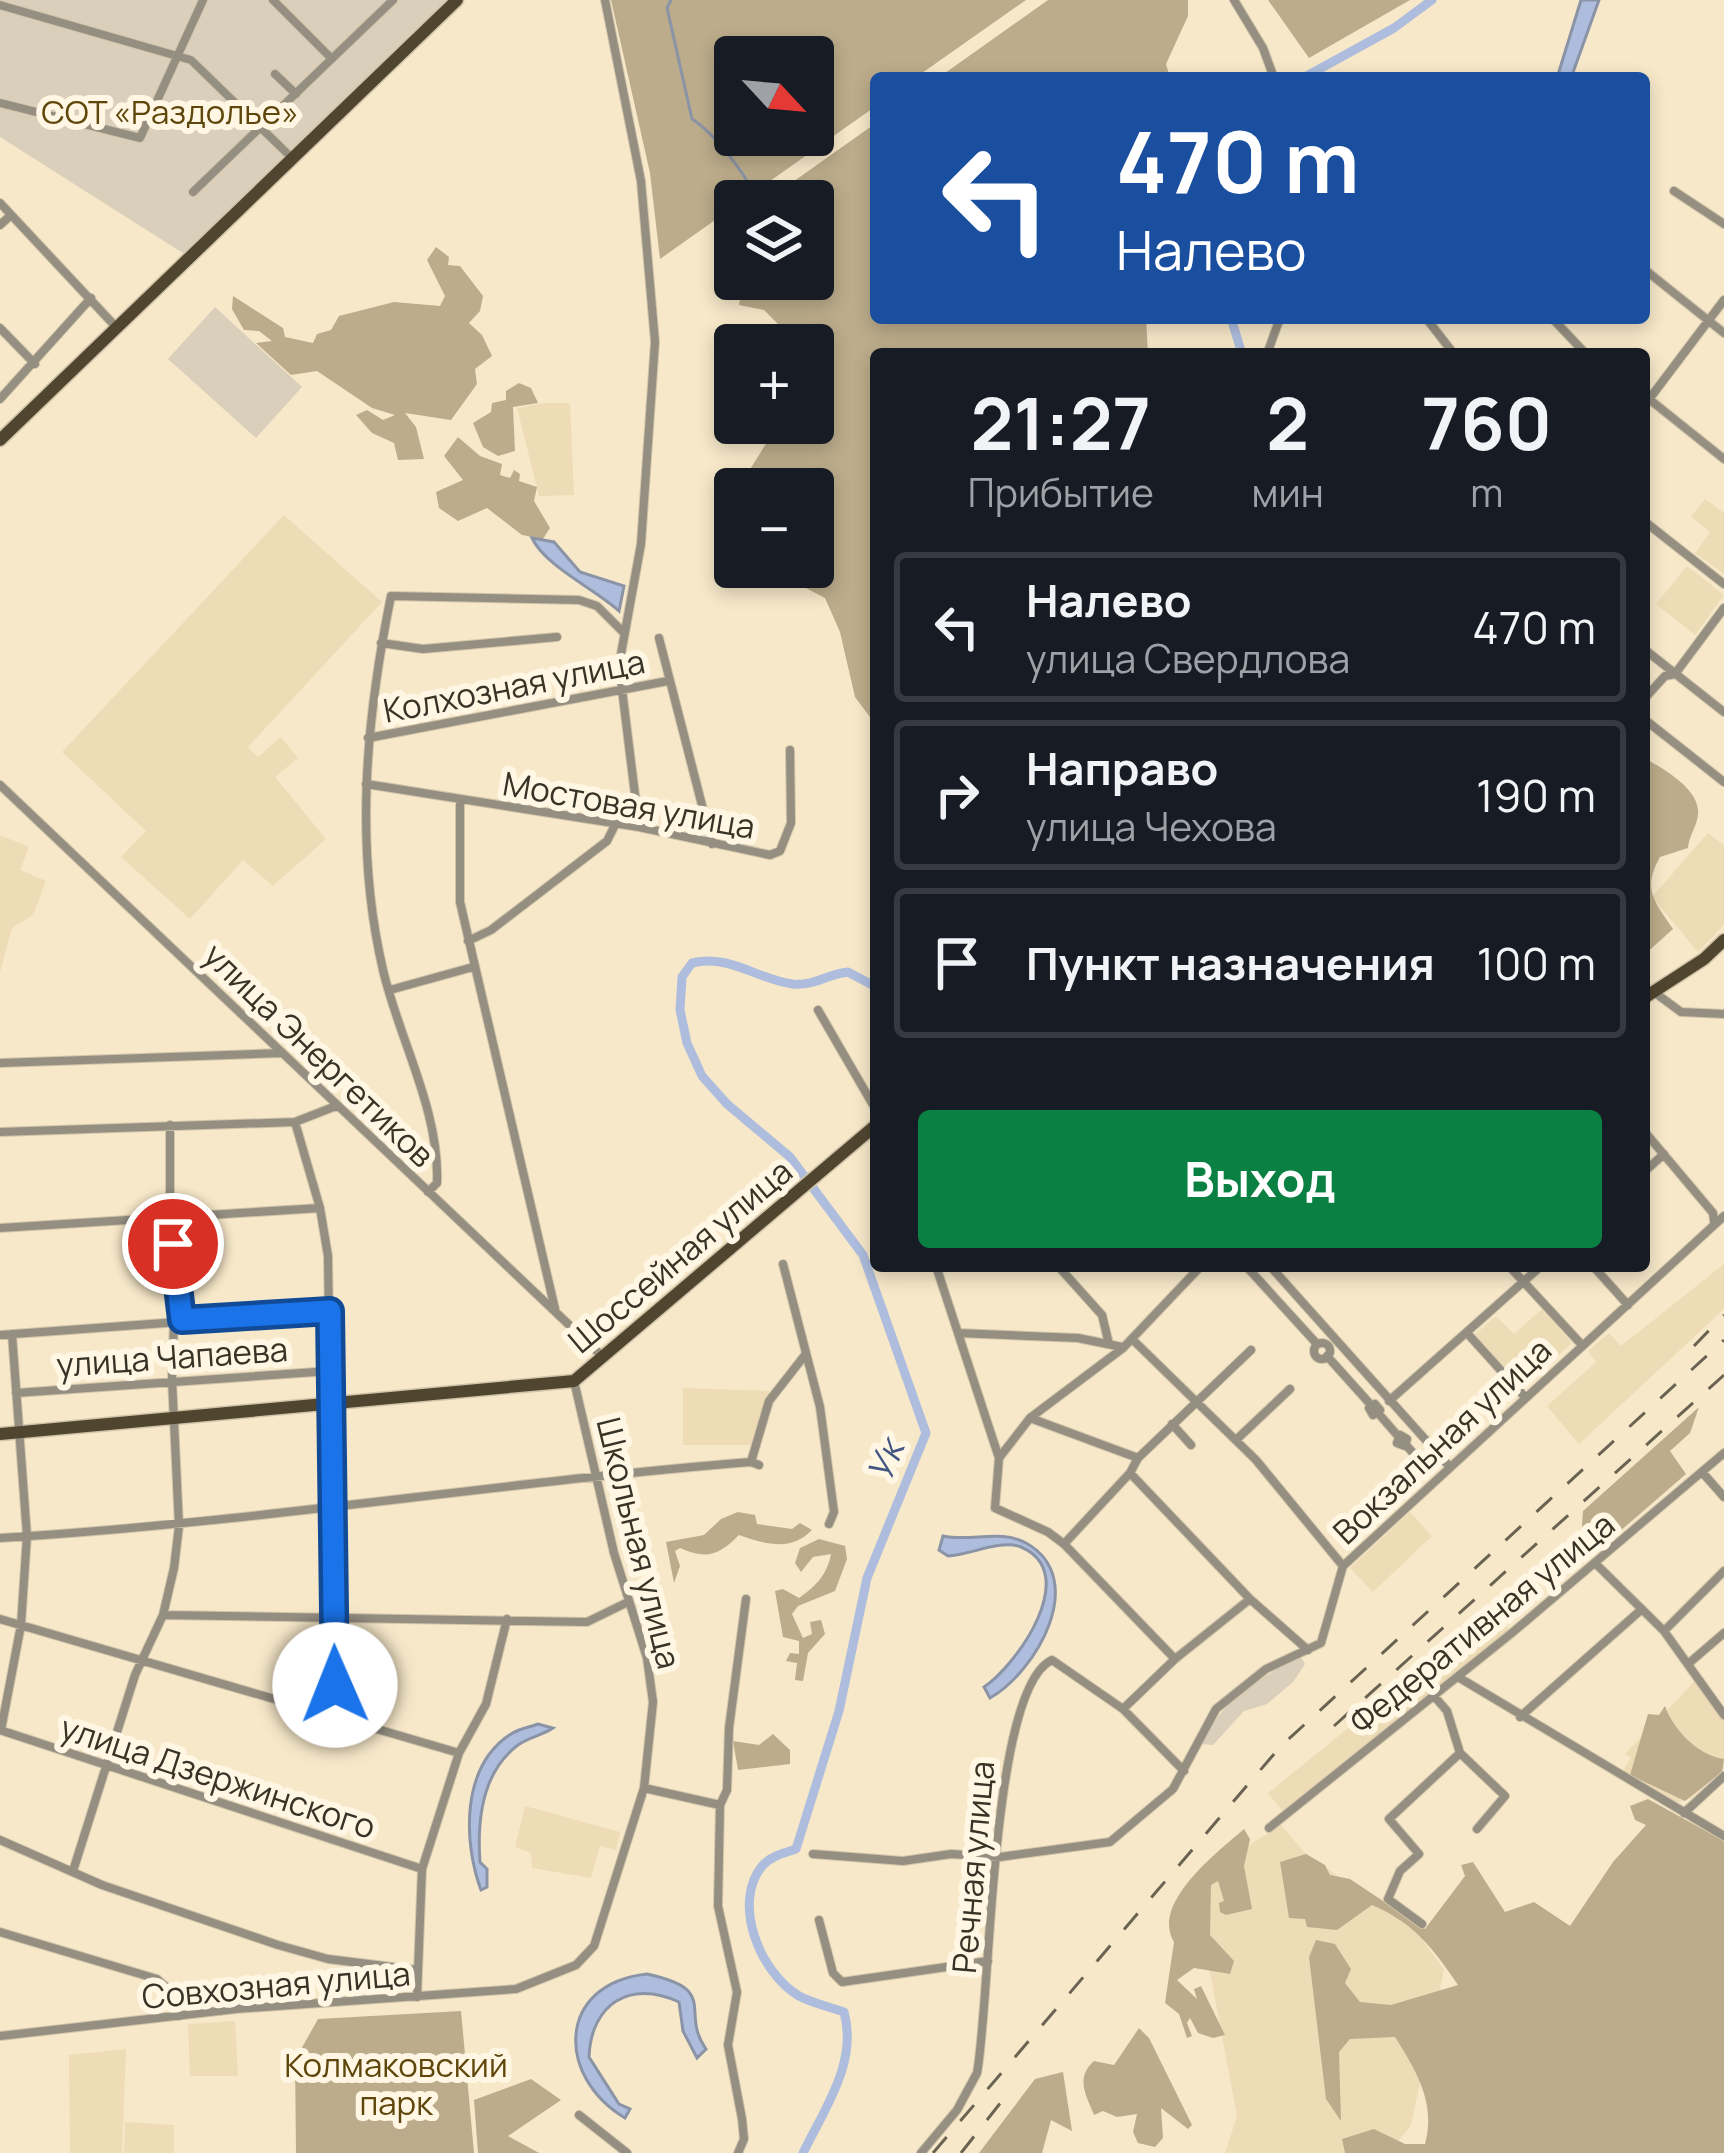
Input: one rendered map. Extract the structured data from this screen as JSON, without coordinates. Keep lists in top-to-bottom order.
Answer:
{
  "streets": {
    "main road": ["Шоссейная улица"],
    "street": [
      "Колхозная улица",
      "Мостовая улица",
      "улица Энергетиков",
      "улица Чапаева",
      "Вокзальная улица",
      "Школьная улица",
      "Федеративная улица",
      "улица Дзержинского",
      "Речная улица",
      "Совхозная улица"
    ]
  },
  "crossings": [
    ["улица Энергетиков", "Шоссейная улица"],
    ["Шоссейная улица", "Школьная улица"],
    ["Школьная улица", "Совхозная улица"]
  ],
  "water": ["Ук"],
  "parks": ["СОТ «Раздолье»", "Колмаковский парк"],
  "north": "bottom right",
  "page": {
    "map_buttons": ["+", "−"],
    "turn": ["470 m", "Налево"],
    "eta": [
      "21:27",
      "Прибытие",
      "2",
      "мин",
      "760",
      "m"
    ],
    "list": [
      {
        "name": "Налево",
        "note": "улица Свердлова",
        "value": "470 m"
      },
      {
        "name": "Направо",
        "note": "улица Чехова",
        "value": "190 m"
      },
      {
        "name": "Пункт назначения",
        "value": "100 m"
      }
    ],
    "buttons": "Выход"
  }
}
